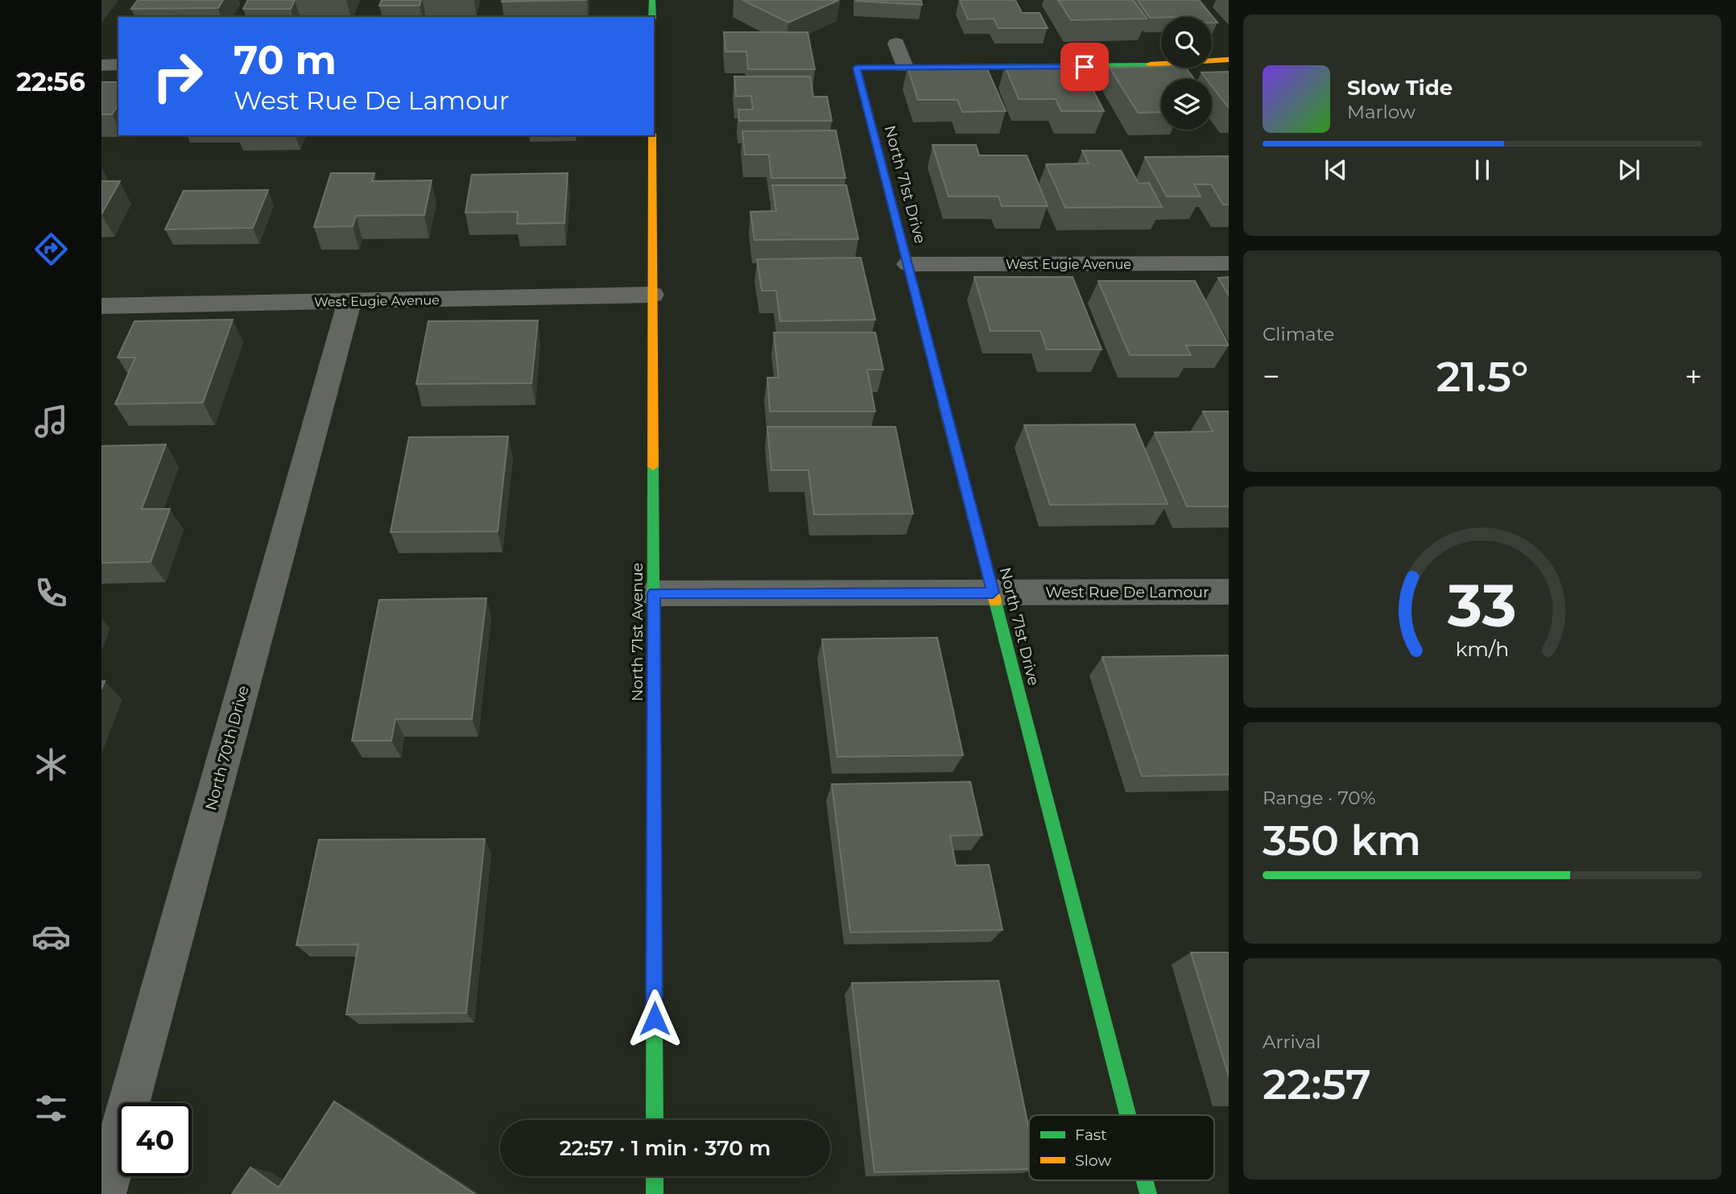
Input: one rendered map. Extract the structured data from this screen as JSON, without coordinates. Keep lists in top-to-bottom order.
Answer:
{
  "streets": {
    "street": [
      "North 71st Drive",
      "West Eugie Avenue",
      "West Rue De Lamour",
      "North 71st Avenue",
      "North 70th Drive"
    ]
  },
  "crossings": [
    ["North 71st Drive", "West Eugie Avenue"],
    ["North 71st Drive", "West Rue De Lamour"],
    ["West Eugie Avenue", "North 71st Avenue"],
    ["West Eugie Avenue", "North 70th Drive"],
    ["West Rue De Lamour", "North 71st Avenue"]
  ],
  "legend": ["Fast", "Slow"],
  "page": {
    "tabs": "22:56",
    "turn": ["70 m", "West Rue De Lamour"],
    "song": ["Slow Tide", "Marlow"],
    "tile": [
      "Climate",
      ["Range · 70%", "350 km"],
      ["Arrival", "22:57"]
    ],
    "heat": ["−", "21.5°", "+"],
    "limit": "40",
    "trip": "22:57 · 1 min · 370 m",
    "gauge": ["33", "km/h"]
  }
}
